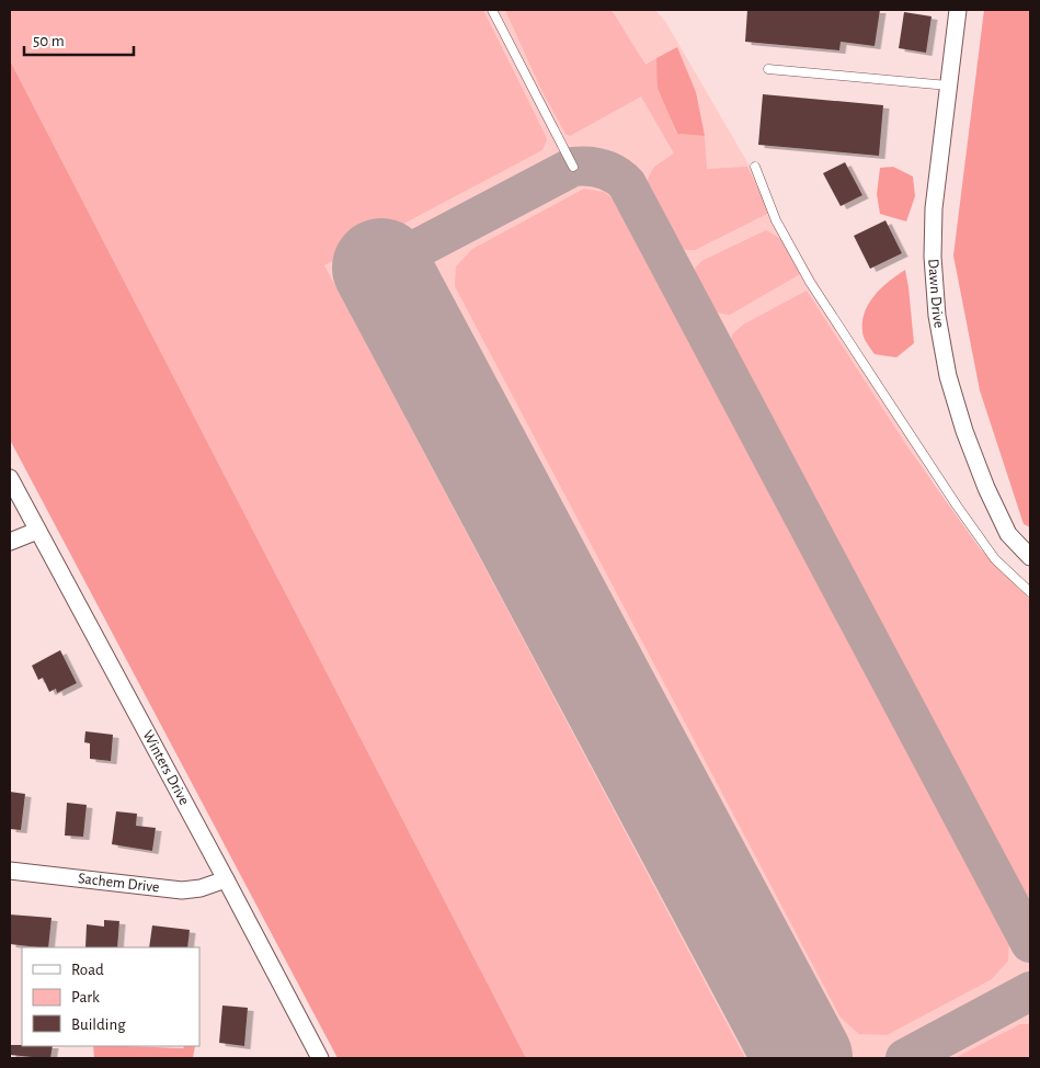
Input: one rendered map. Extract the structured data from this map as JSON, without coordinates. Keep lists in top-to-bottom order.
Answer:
{
  "streets": {
    "street": ["Dawn Drive", "Winters Drive", "Sachem Drive"]
  },
  "crossings": [
    ["Winters Drive", "Sachem Drive"]
  ],
  "legend": ["Road", "Park", "Building"],
  "scale_bar": "50 m"
}
